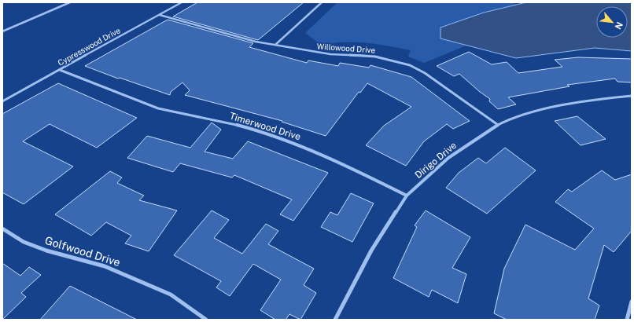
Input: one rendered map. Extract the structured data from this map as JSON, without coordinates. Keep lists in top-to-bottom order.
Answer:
{
  "streets": {
    "street": [
      "Cypresswood Drive",
      "Willowood Drive",
      "Timerwood Drive",
      "Dirigo Drive",
      "Golfwood Drive"
    ]
  },
  "crossings": [
    ["Cypresswood Drive", "Willowood Drive"],
    ["Cypresswood Drive", "Timerwood Drive"],
    ["Willowood Drive", "Dirigo Drive"],
    ["Timerwood Drive", "Dirigo Drive"]
  ],
  "north": "bottom right"
}
